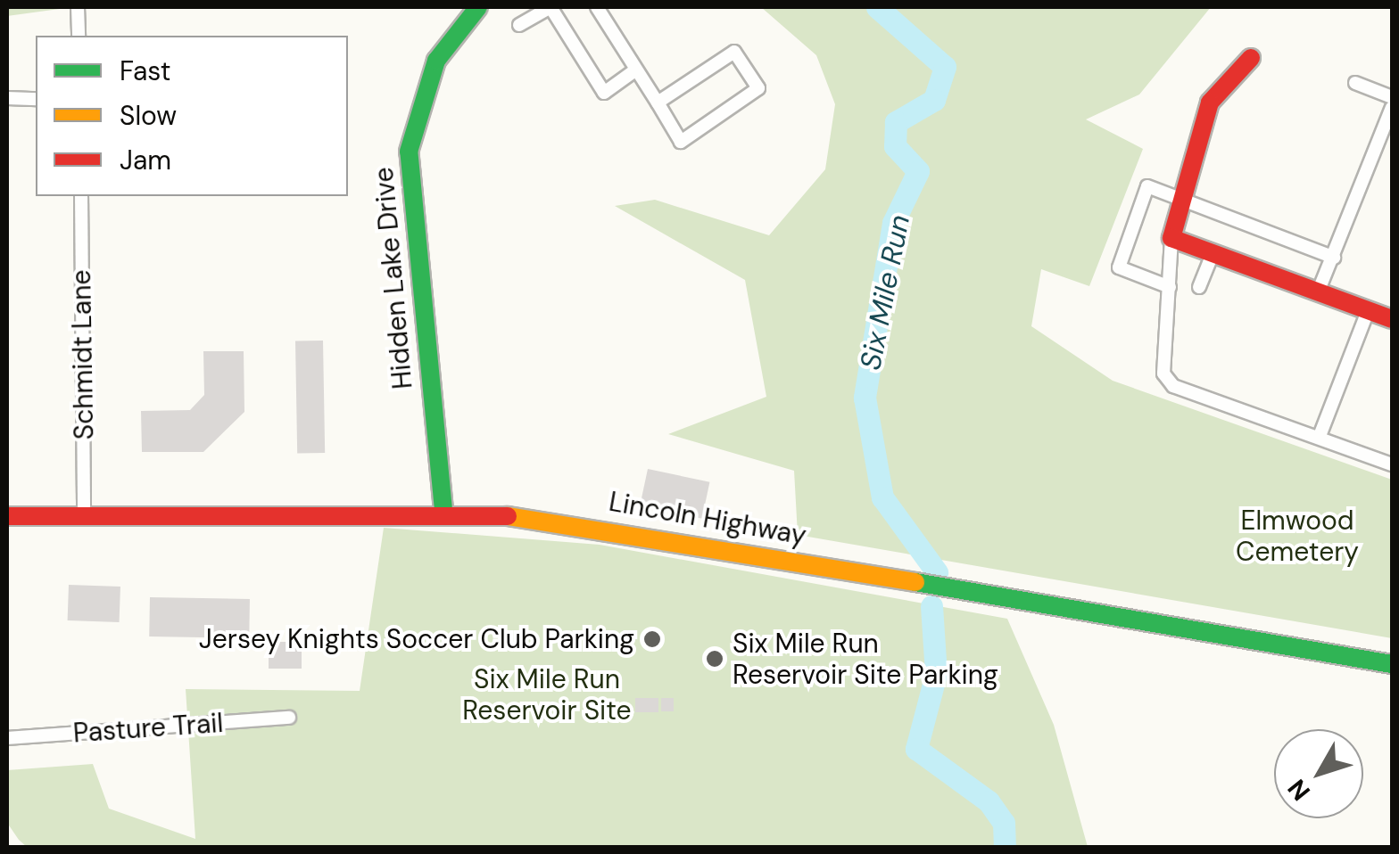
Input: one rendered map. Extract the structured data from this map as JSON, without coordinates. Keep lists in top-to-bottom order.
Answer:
{
  "streets": {
    "main road": ["Hidden Lake Drive", "Lincoln Highway"],
    "street": ["Schmidt Lane", "Pasture Trail"]
  },
  "crossings": [
    ["Hidden Lake Drive", "Lincoln Highway"],
    ["Schmidt Lane", "Lincoln Highway"]
  ],
  "water": ["Six Mile Run"],
  "parks": ["Elmwood Cemetery", "Six Mile Run Reservoir Site"],
  "places": ["Jersey Knights Soccer Club Parking", "Six Mile Run Reservoir Site Parking"],
  "legend": ["Fast", "Slow", "Jam"],
  "north": "bottom left"
}
